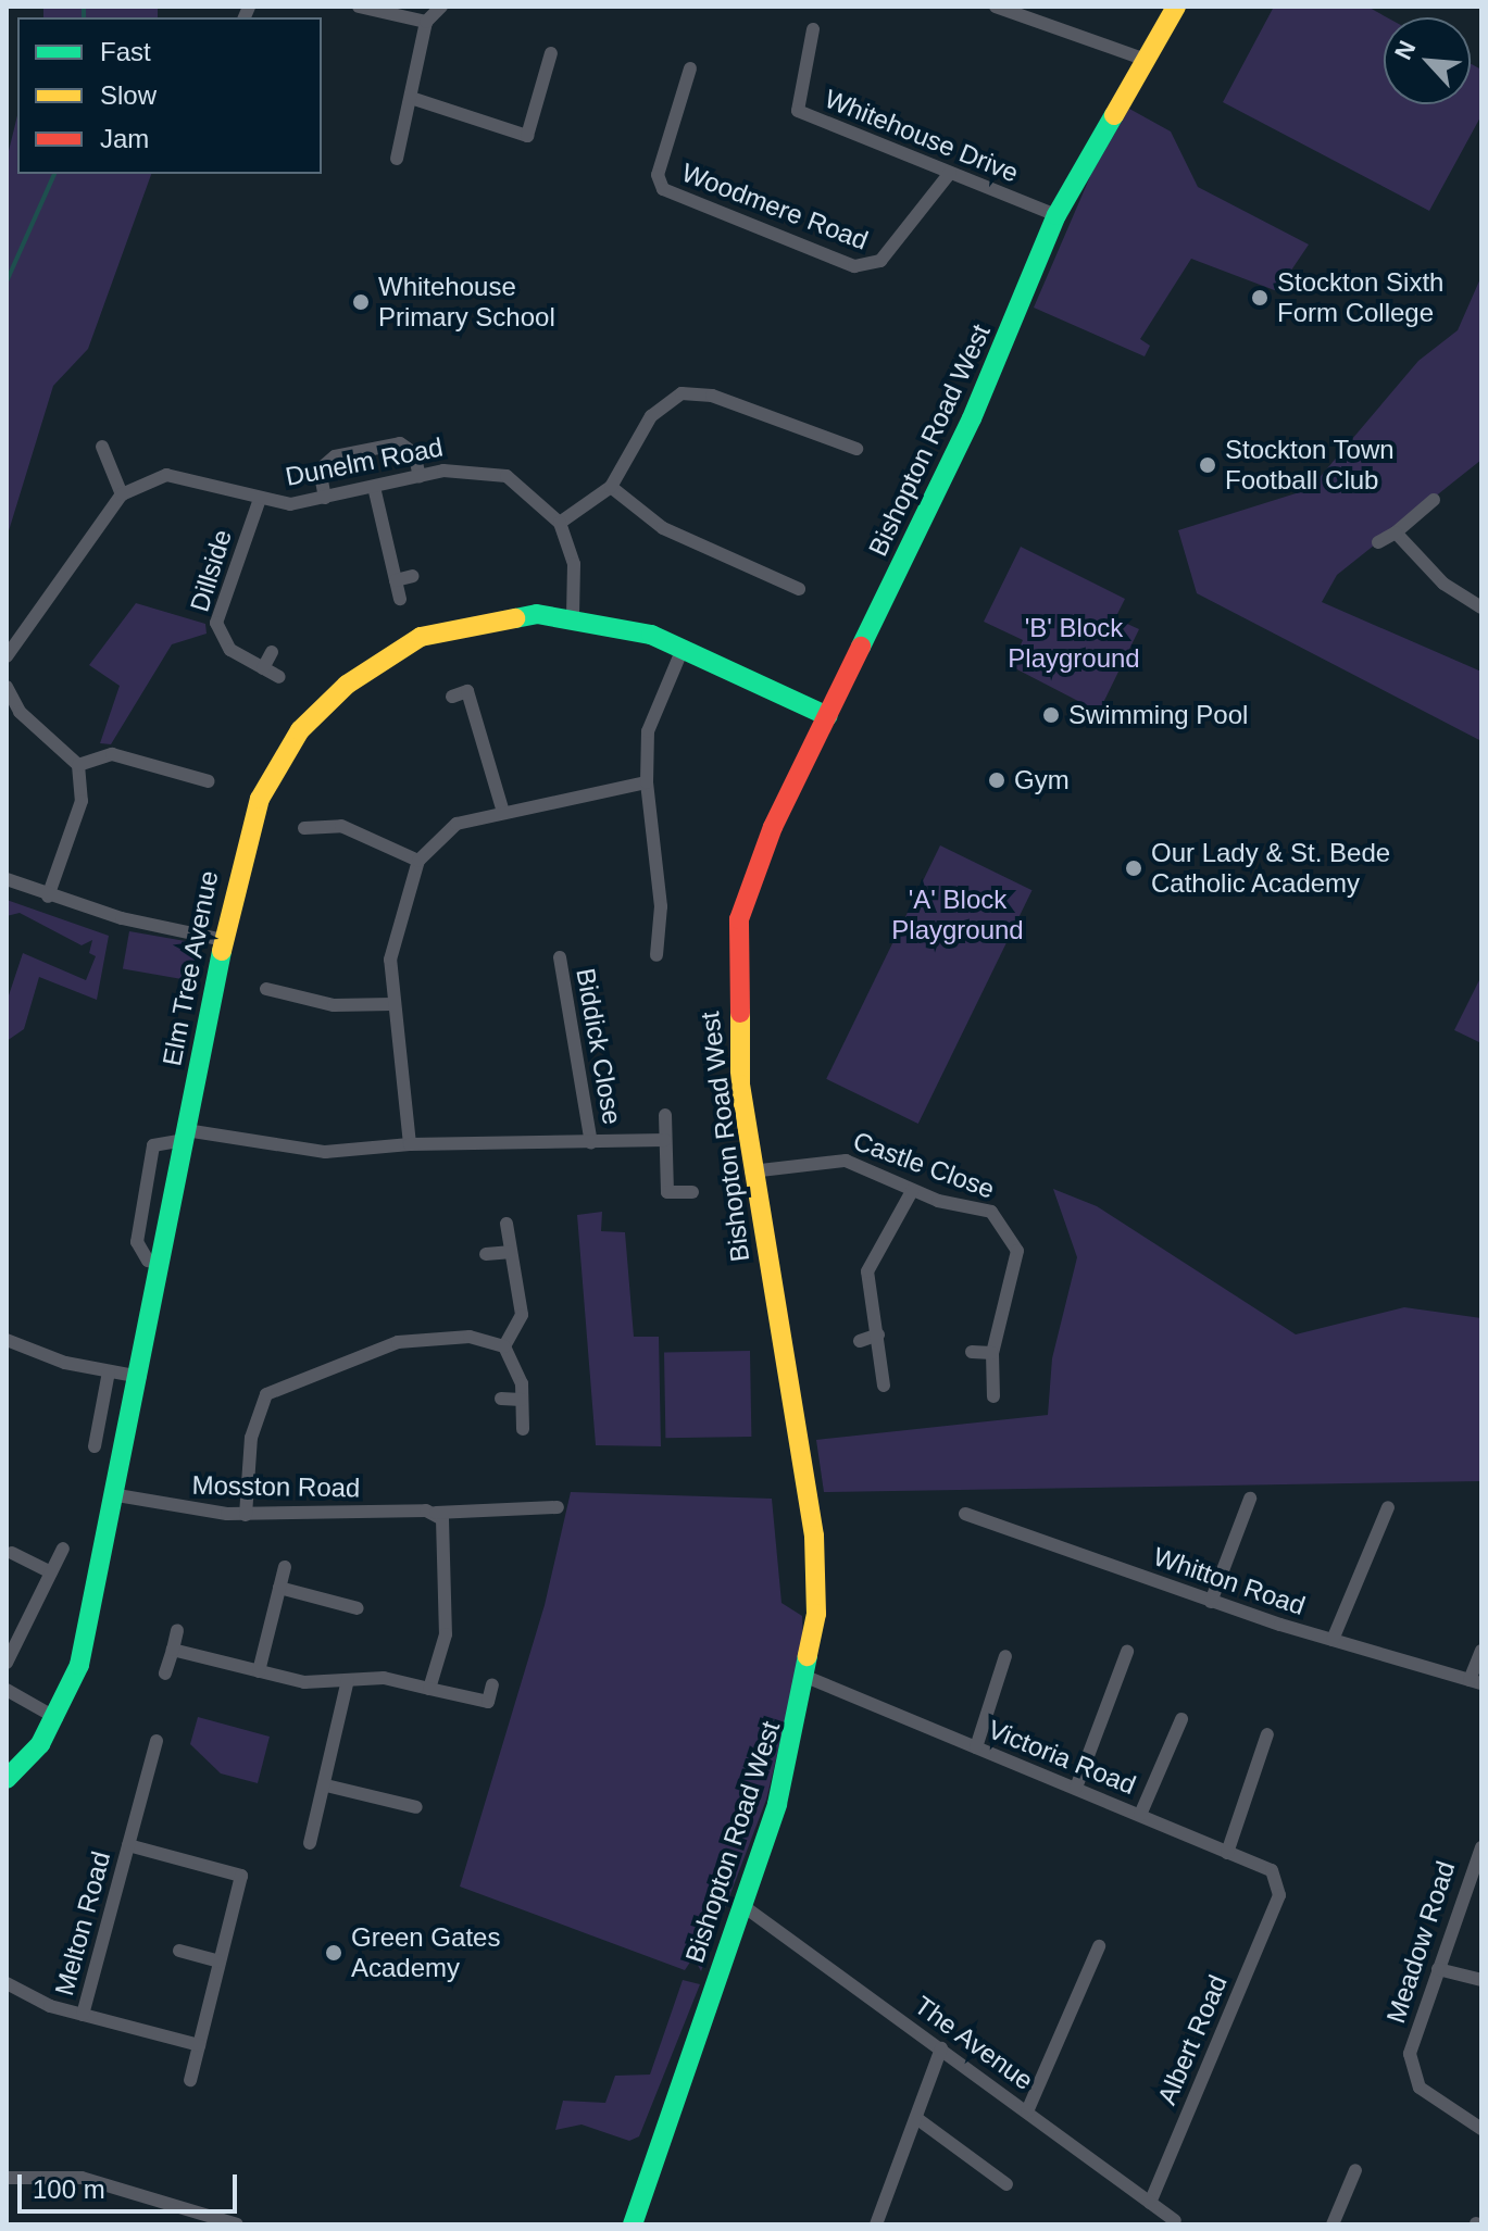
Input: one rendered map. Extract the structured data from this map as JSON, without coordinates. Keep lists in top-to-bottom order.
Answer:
{
  "streets": {
    "street": [
      "Whitehouse Drive",
      "Woodmere Road",
      "Bishopton Road West",
      "Dunelm Road",
      "Dillside",
      "Elm Tree Avenue",
      "Biddick Close",
      "Castle Close",
      "Mosston Road",
      "Whitton Road",
      "Victoria Road",
      "Melton Road",
      "Meadow Road",
      "Albert Road",
      "The Avenue"
    ]
  },
  "crossings": [
    ["Whitehouse Drive", "Woodmere Road"],
    ["Whitehouse Drive", "Bishopton Road West"],
    ["Bishopton Road West", "Elm Tree Avenue"],
    ["Bishopton Road West", "Castle Close"],
    ["Bishopton Road West", "Victoria Road"],
    ["Bishopton Road West", "The Avenue"],
    ["Dunelm Road", "Dillside"],
    ["Dunelm Road", "Elm Tree Avenue"],
    ["Elm Tree Avenue", "Biddick Close"],
    ["Elm Tree Avenue", "Mosston Road"],
    ["Victoria Road", "Albert Road"],
    ["Albert Road", "The Avenue"]
  ],
  "parks": ["'B' Block Playground", "'A' Block Playground"],
  "places": [
    "Stockton Sixth Form College",
    "Whitehouse Primary School",
    "Stockton Town Football Club",
    "Swimming Pool",
    "Gym",
    "Our Lady & St. Bede Catholic Academy",
    "Green Gates Academy"
  ],
  "legend": ["Fast", "Slow", "Jam"],
  "scale_bar": "100 m",
  "north": "top left"
}
